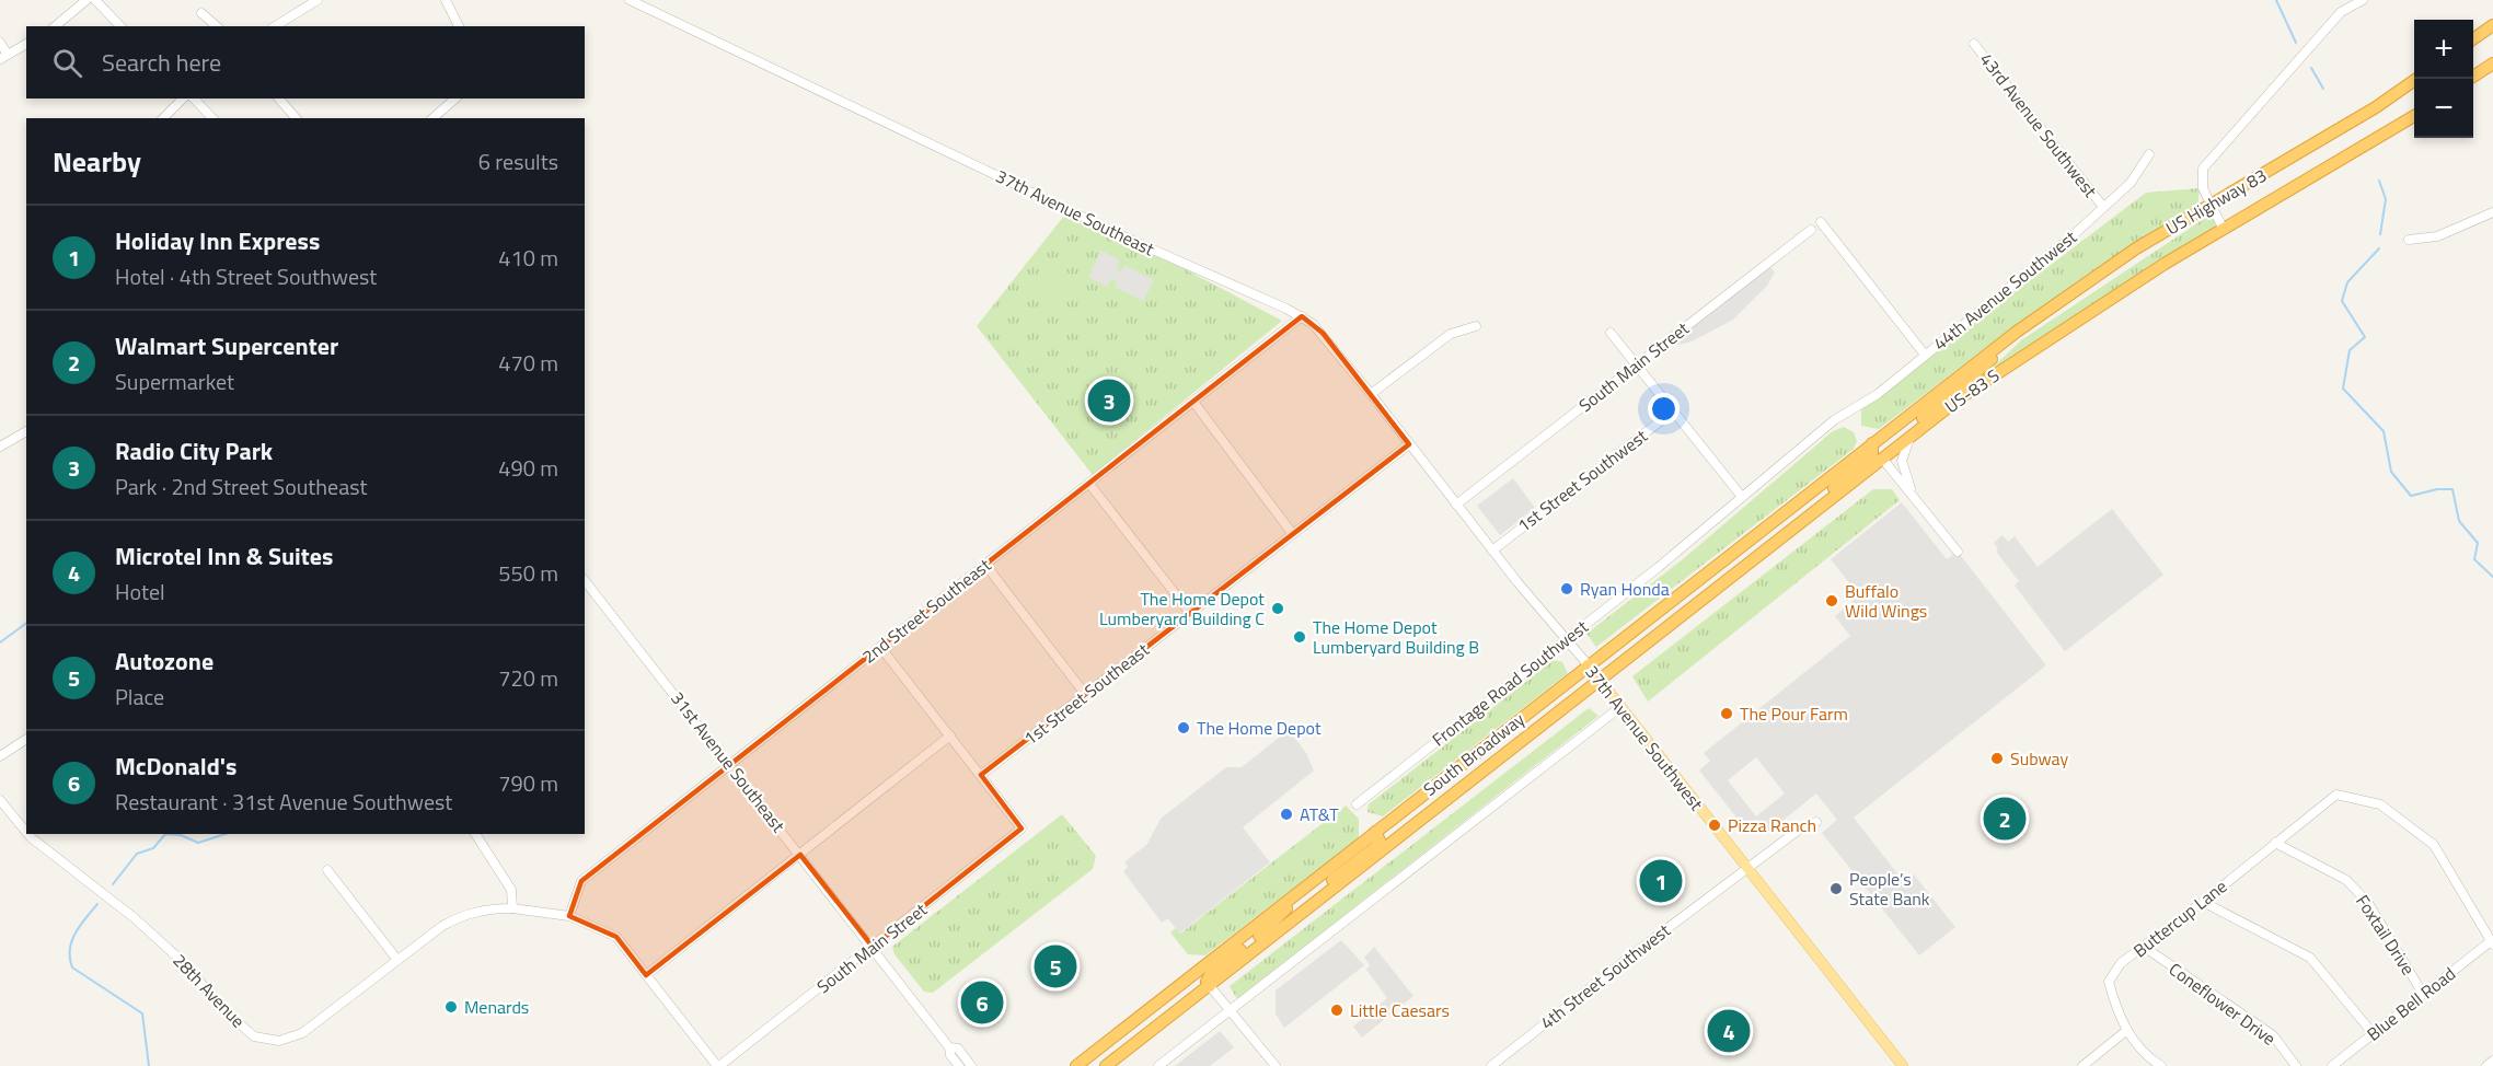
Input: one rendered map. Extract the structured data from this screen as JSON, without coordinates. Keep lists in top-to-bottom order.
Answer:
{
  "streets": {
    "highway": ["US Highway 83", "US-83 S", "South Broadway"],
    "main road": ["37th Avenue Southwest"],
    "street": [
      "43rd Avenue Southwest",
      "37th Avenue Southeast",
      "44th Avenue Southwest",
      "South Main Street",
      "1st Street Southwest",
      "2nd Street Southeast",
      "Frontage Road Southwest",
      "1st Street Southeast",
      "31st Avenue Southeast",
      "Buttercup Lane",
      "Foxtail Drive",
      "4th Street Southwest",
      "28th Avenue",
      "Coneflower Drive",
      "Blue Bell Road"
    ]
  },
  "crossings": [
    ["43rd Avenue Southwest", "44th Avenue Southwest"],
    ["US Highway 83", "US-83 S"],
    ["US Highway 83", "South Broadway"],
    ["37th Avenue Southeast", "South Main Street"],
    ["37th Avenue Southeast", "2nd Street Southeast"],
    ["37th Avenue Southeast", "1st Street Southeast"],
    ["37th Avenue Southeast", "37th Avenue Southwest"],
    ["44th Avenue Southwest", "Frontage Road Southwest"],
    ["South Main Street", "1st Street Southeast"],
    ["South Main Street", "37th Avenue Southwest"],
    ["South Main Street", "31st Avenue Southeast"],
    ["South Main Street", "28th Avenue"],
    ["US-83 S", "South Broadway"],
    ["1st Street Southwest", "37th Avenue Southwest"],
    ["2nd Street Southeast", "31st Avenue Southeast"],
    ["2nd Street Southeast", "28th Avenue"],
    ["Frontage Road Southwest", "37th Avenue Southwest"],
    ["37th Avenue Southwest", "South Broadway"],
    ["37th Avenue Southwest", "4th Street Southwest"],
    ["Buttercup Lane", "Foxtail Drive"],
    ["Buttercup Lane", "Coneflower Drive"],
    ["Buttercup Lane", "Blue Bell Road"],
    ["Foxtail Drive", "Blue Bell Road"]
  ],
  "places": [
    "Ryan Honda",
    "Buffalo Wild Wings",
    "The Home Depot Lumberyard Building C",
    "The Home Depot Lumberyard Building B",
    "The Pour Farm",
    "The Home Depot",
    "Subway",
    "AT&T",
    "Pizza Ranch",
    "People’s State Bank",
    "Menards",
    "Little Caesars"
  ],
  "page": {
    "map_buttons": ["+", "−"],
    "search": "Search here",
    "heading": ["Nearby", "6 results"],
    "list": [
      {
        "mark": "1",
        "name": "Holiday Inn Express",
        "note": "Hotel · 4th Street Southwest",
        "value": "410 m"
      },
      {
        "mark": "2",
        "name": "Walmart Supercenter",
        "note": "Supermarket",
        "value": "470 m"
      },
      {
        "mark": "3",
        "name": "Radio City Park",
        "note": "Park · 2nd Street Southeast",
        "value": "490 m"
      },
      {
        "mark": "4",
        "name": "Microtel Inn & Suites",
        "note": "Hotel",
        "value": "550 m"
      },
      {
        "mark": "5",
        "name": "Autozone",
        "note": "Place",
        "value": "720 m"
      },
      {
        "mark": "6",
        "name": "McDonald's",
        "note": "Restaurant · 31st Avenue Southwest",
        "value": "790 m"
      }
    ],
    "pins": [
      "3",
      "2",
      "1",
      "5",
      "6",
      "4"
    ]
  }
}
